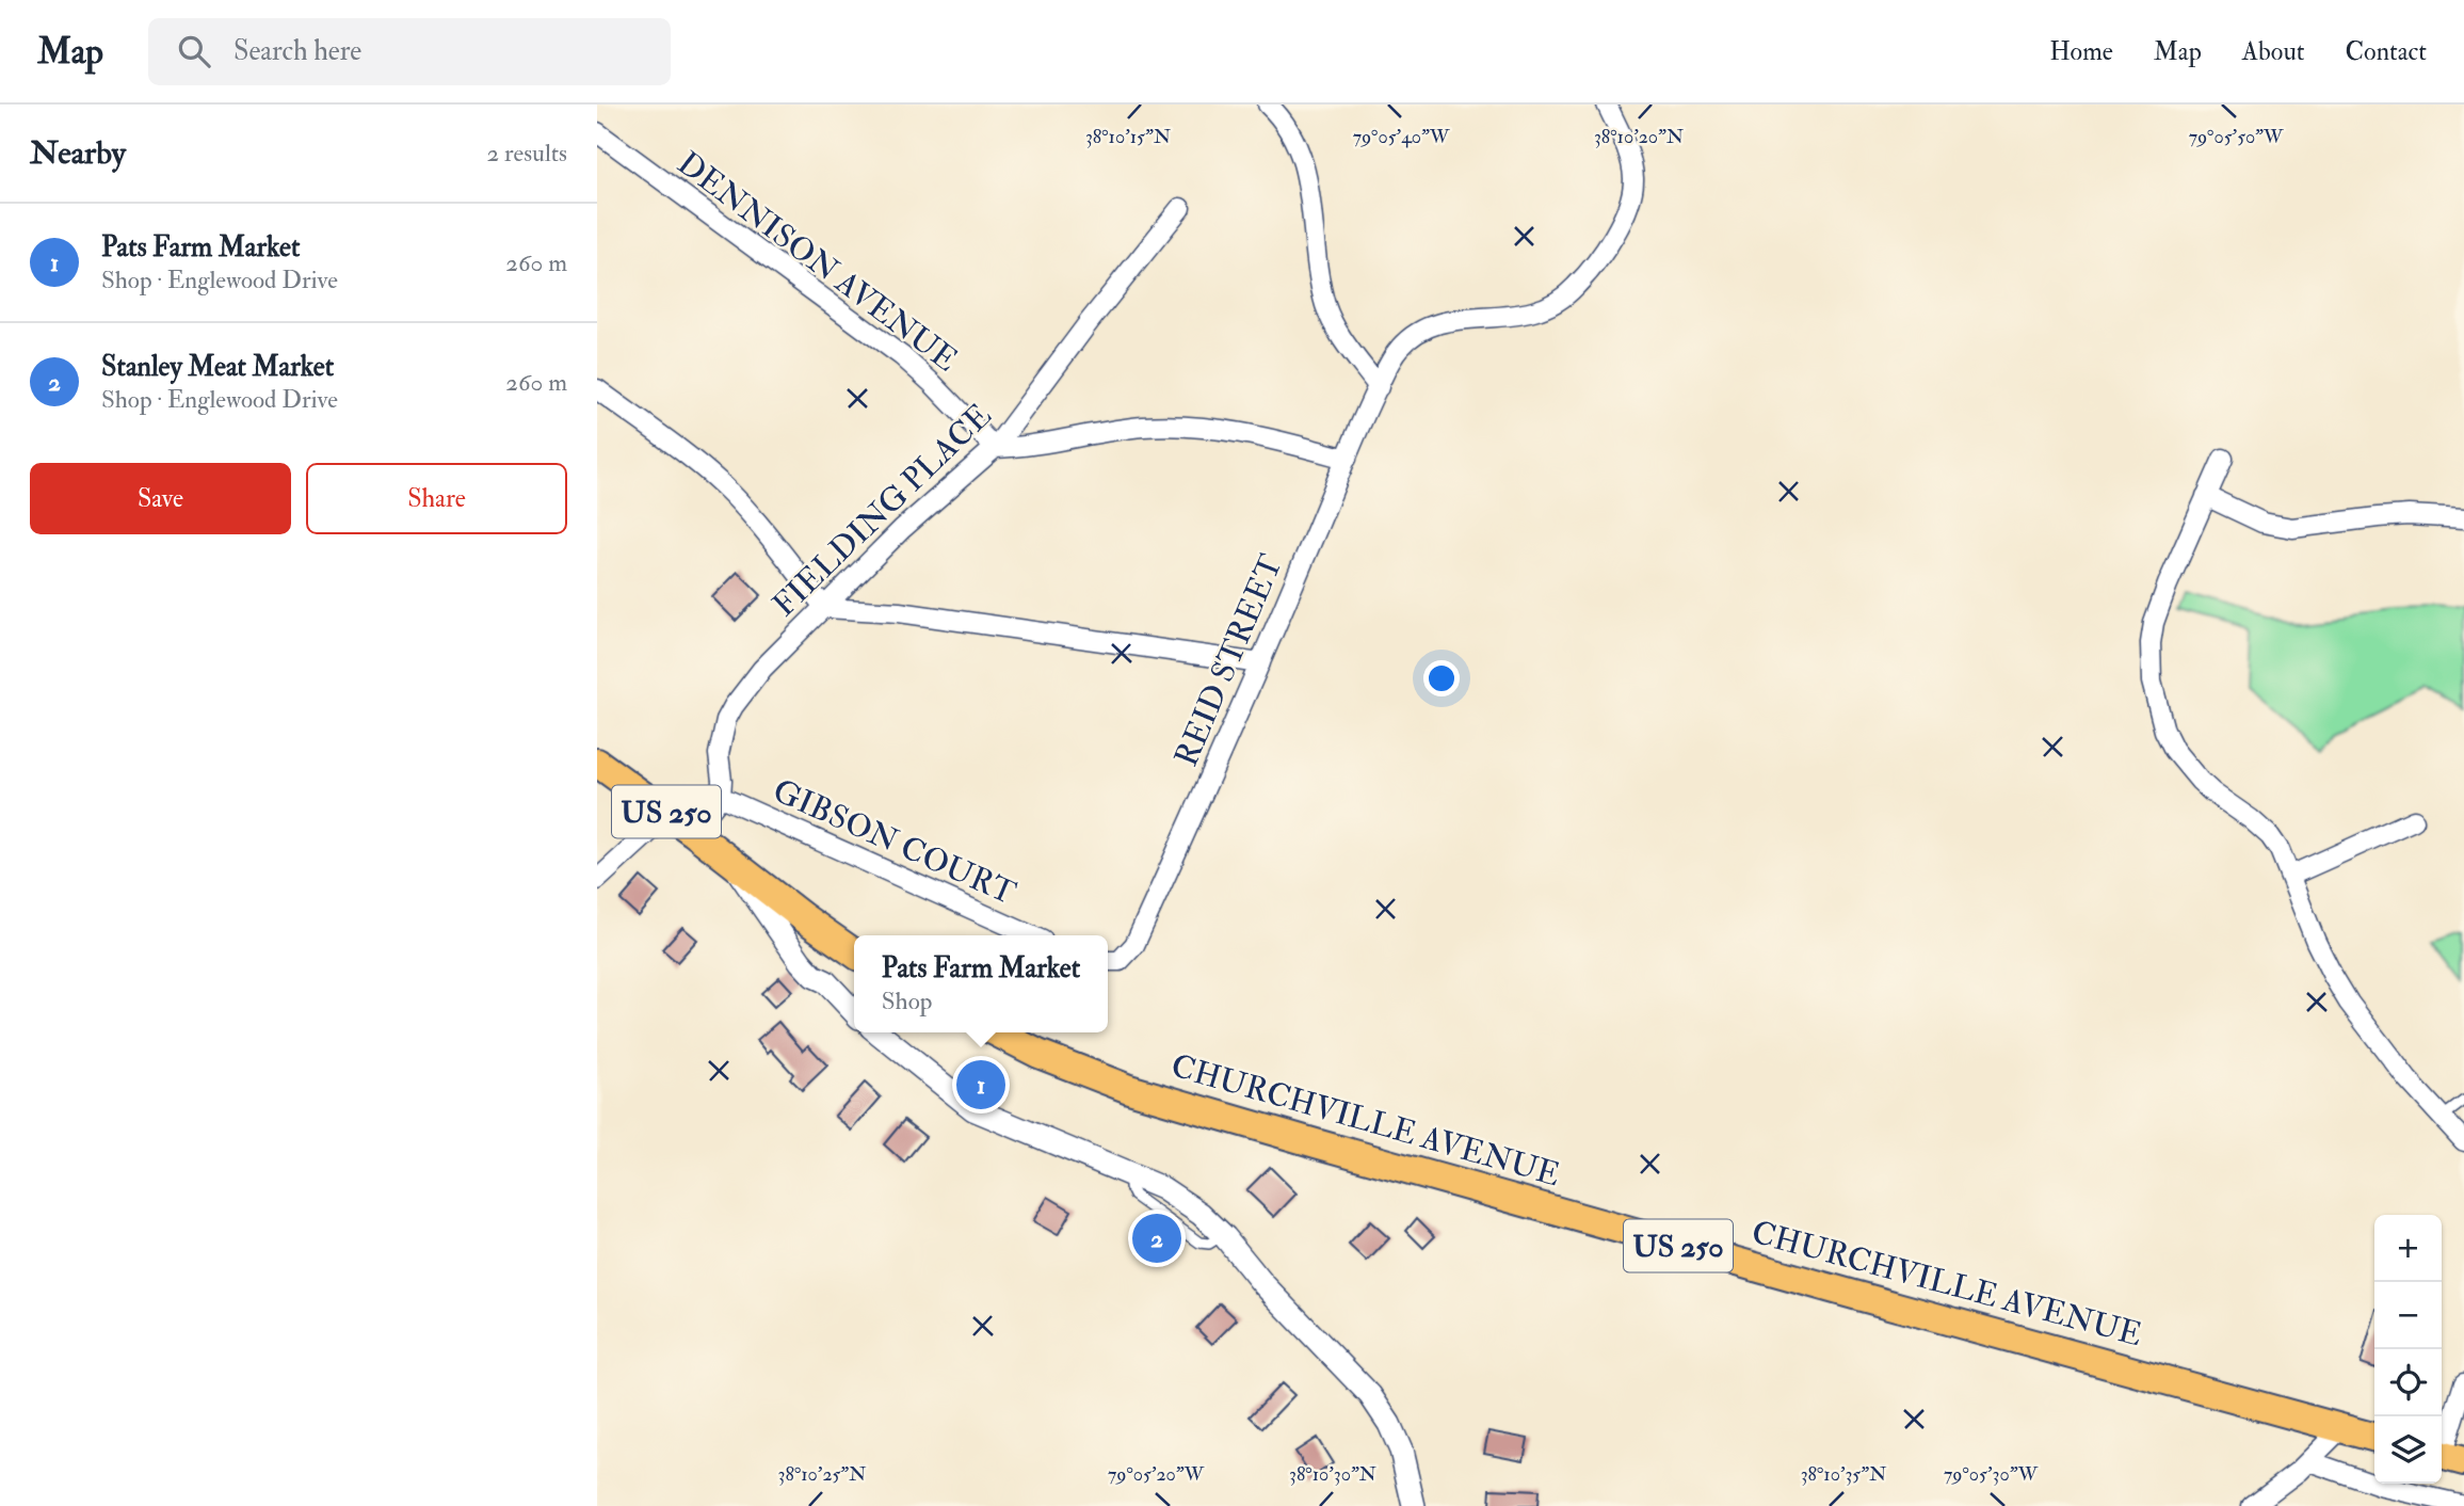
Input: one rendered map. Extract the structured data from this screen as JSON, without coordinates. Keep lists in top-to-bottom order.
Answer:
{
  "streets": {
    "main road": ["US 250", "CHURCHVILLE AVENUE"],
    "street": [
      "DENNISON AVENUE",
      "FIELDING PLACE",
      "REID STREET",
      "GIBSON COURT"
    ]
  },
  "crossings": [
    ["DENNISON AVENUE", "FIELDING PLACE"],
    ["FIELDING PLACE", "GIBSON COURT"]
  ],
  "page": {
    "header": "Map",
    "search": "Search here",
    "nav": [
      "Home",
      "Map",
      "About",
      "Contact"
    ],
    "heading": ["Nearby", "2 results"],
    "list": [
      {
        "mark": "1",
        "name": "Pats Farm Market",
        "note": "Shop · Englewood Drive",
        "value": "260 m"
      },
      {
        "mark": "2",
        "name": "Stanley Meat Market",
        "note": "Shop · Englewood Drive",
        "value": "260 m"
      }
    ],
    "buttons": ["Save", "Share"],
    "popup": ["Pats Farm Market", "Shop"],
    "pins": ["1", "2"],
    "map_buttons": ["+", "−"]
  },
  "coordinates": [
    "79°05'40\"W",
    "79°05'50\"W",
    "38°10'15\"N",
    "38°10'20\"N",
    "38°10'25\"N",
    "38°10'30\"N",
    "38°10'35\"N",
    "79°05'20\"W",
    "79°05'30\"W"
  ]
}
